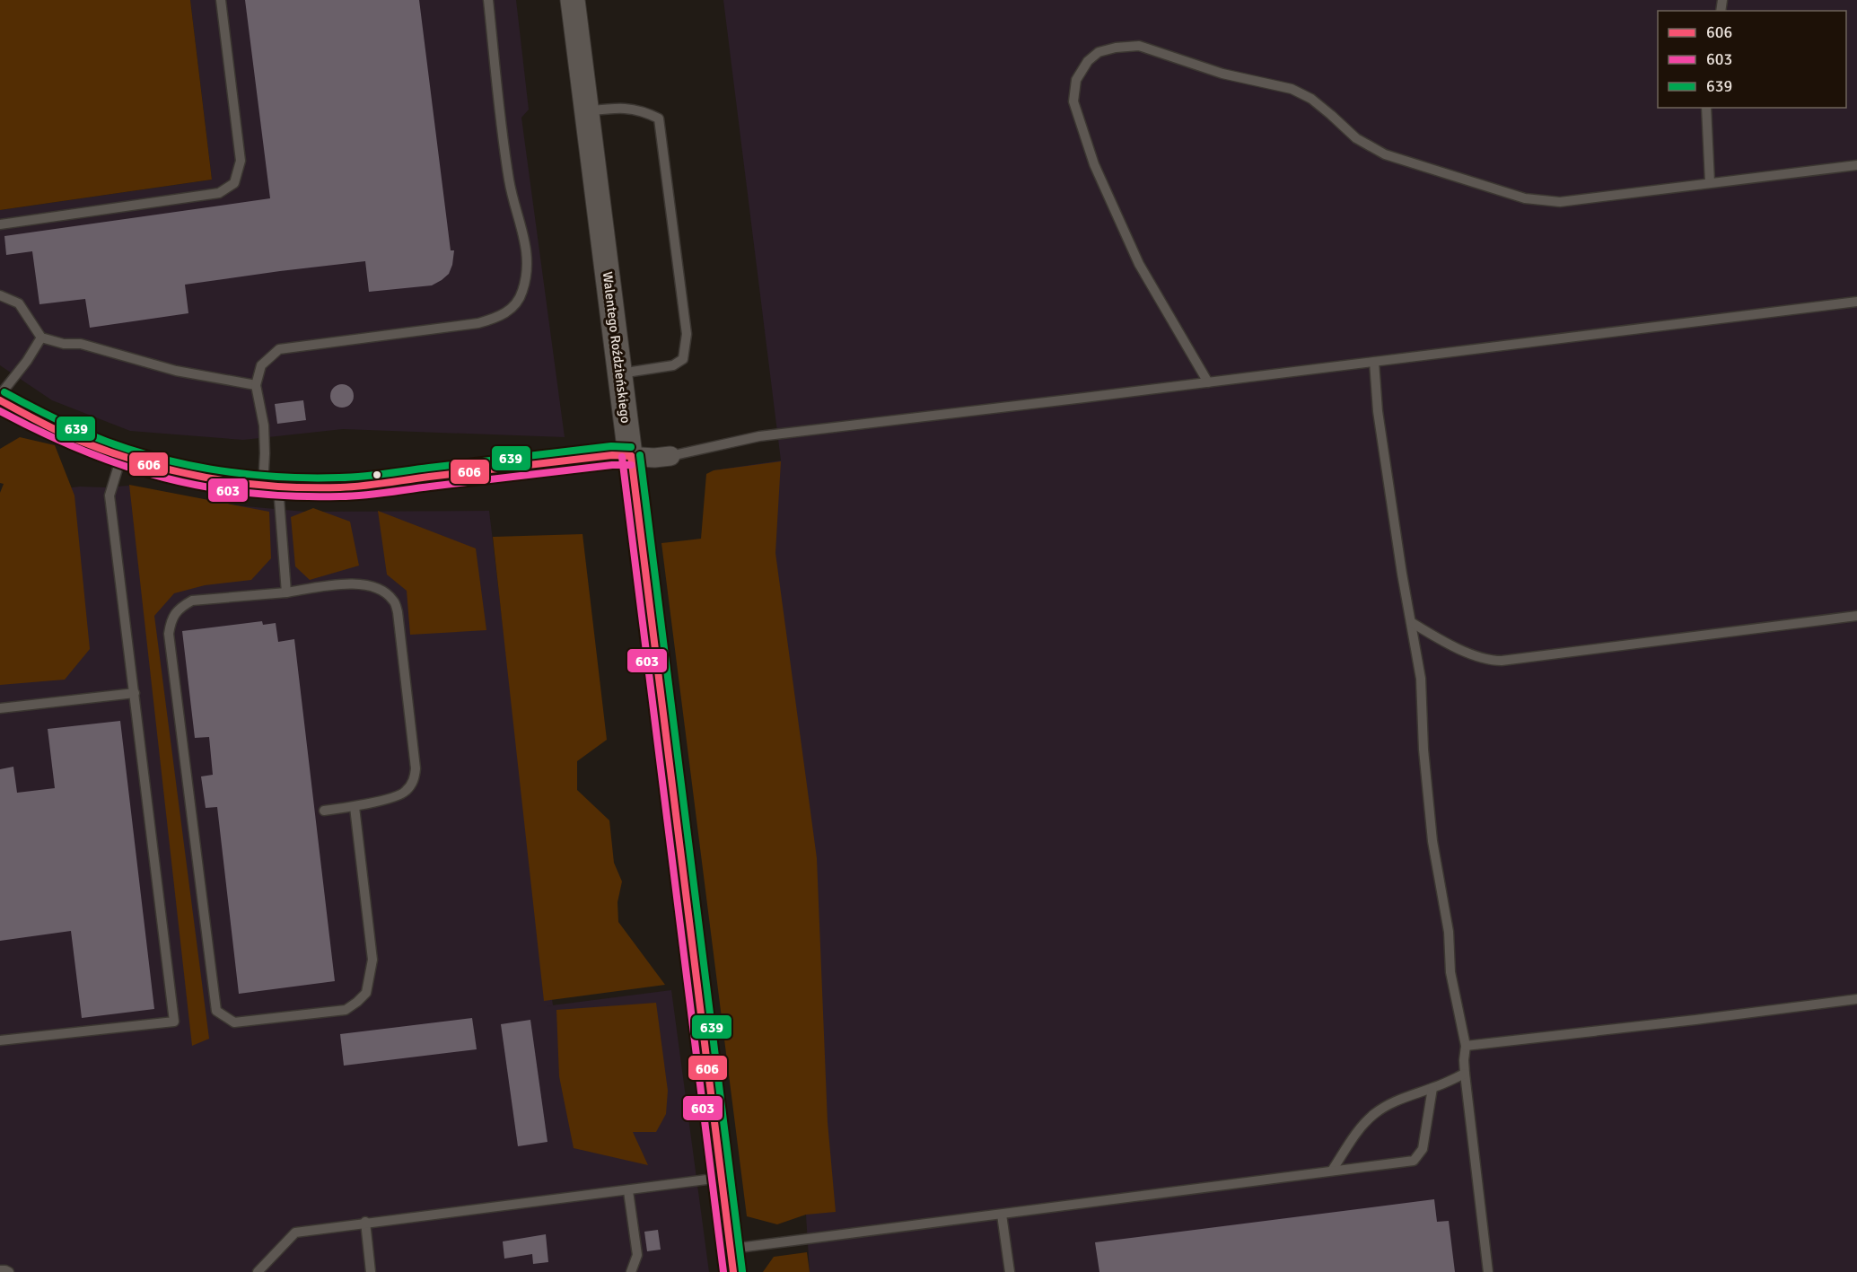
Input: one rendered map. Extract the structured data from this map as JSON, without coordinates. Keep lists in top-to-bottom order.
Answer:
{
  "streets": {
    "street": ["Walentego Roździeńskiego"]
  },
  "lines": ["transit line 639", "transit line 606", "transit line 603"],
  "legend": ["606", "603", "639"]
}
